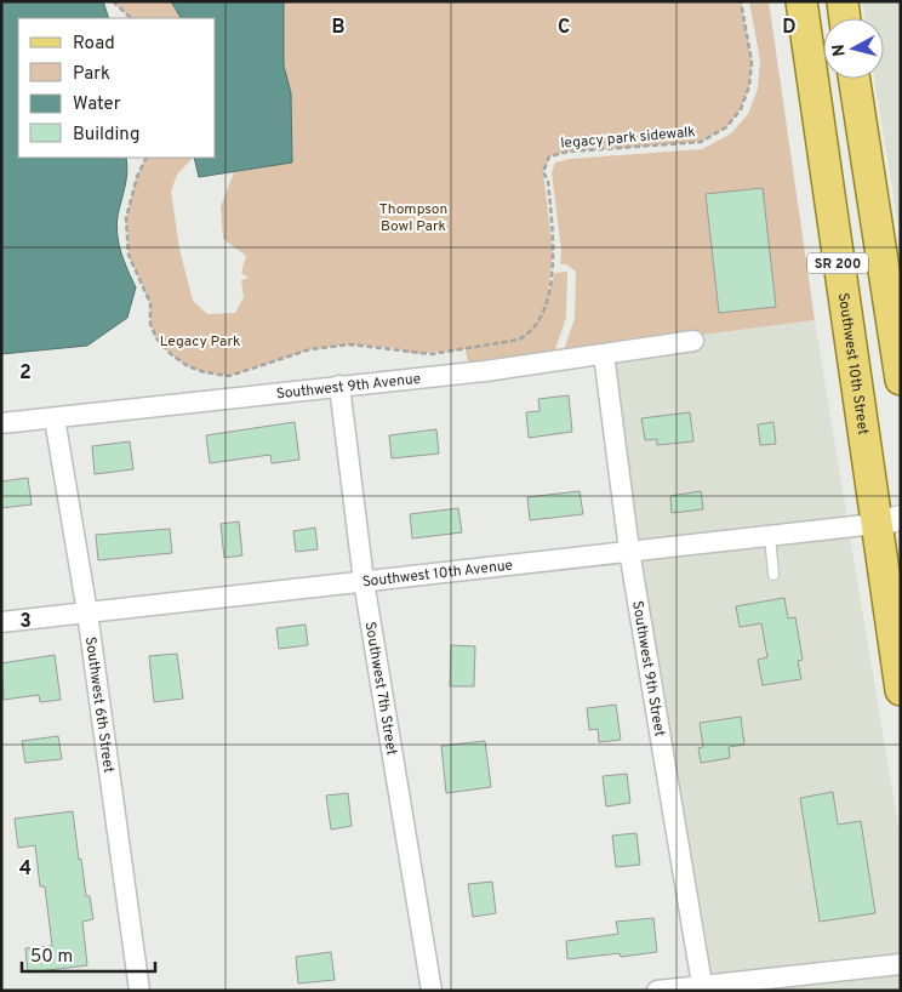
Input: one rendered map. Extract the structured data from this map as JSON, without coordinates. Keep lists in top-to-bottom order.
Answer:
{
  "streets": {
    "main road": ["SR 200", "Southwest 10th Street"],
    "street": [
      "Southwest 9th Avenue",
      "Southwest 10th Avenue",
      "Southwest 9th Street",
      "Southwest 7th Street",
      "Southwest 6th Street"
    ],
    "path": ["legacy park sidewalk"]
  },
  "crossings": [
    ["Southwest 10th Street", "Southwest 10th Avenue"],
    ["Southwest 9th Avenue", "Southwest 9th Street"],
    ["Southwest 9th Avenue", "Southwest 7th Street"],
    ["Southwest 9th Avenue", "Southwest 6th Street"],
    ["Southwest 10th Avenue", "Southwest 9th Street"],
    ["Southwest 10th Avenue", "Southwest 7th Street"],
    ["Southwest 10th Avenue", "Southwest 6th Street"]
  ],
  "parks": ["Thompson Bowl Park", "Legacy Park"],
  "legend": [
    "Road",
    "Park",
    "Water",
    "Building"
  ],
  "scale_bar": "50 m",
  "north": "left",
  "grid": {
    "columns": ["B", "C", "D"],
    "rows": ["2", "3", "4"]
  }
}
